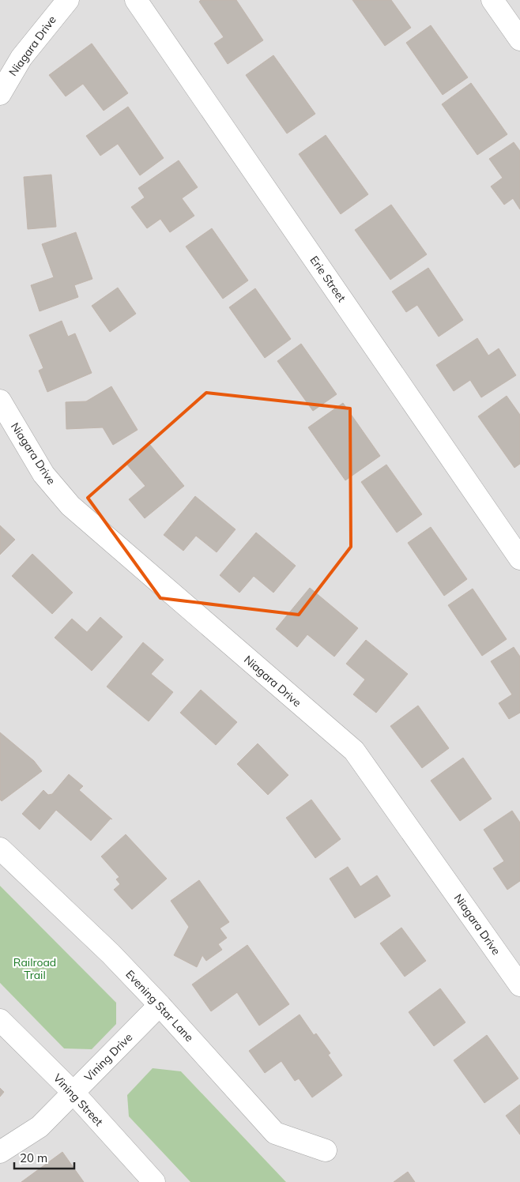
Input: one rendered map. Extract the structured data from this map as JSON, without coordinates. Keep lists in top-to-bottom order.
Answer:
{
  "streets": {
    "street": [
      "Niagara Drive",
      "Erie Street",
      "Evening Star Lane",
      "Vining Drive",
      "Vining Street"
    ]
  },
  "crossings": [
    ["Evening Star Lane", "Vining Drive"],
    ["Vining Drive", "Vining Street"]
  ],
  "parks": ["Railroad Trail"],
  "scale_bar": "20 m"
}
